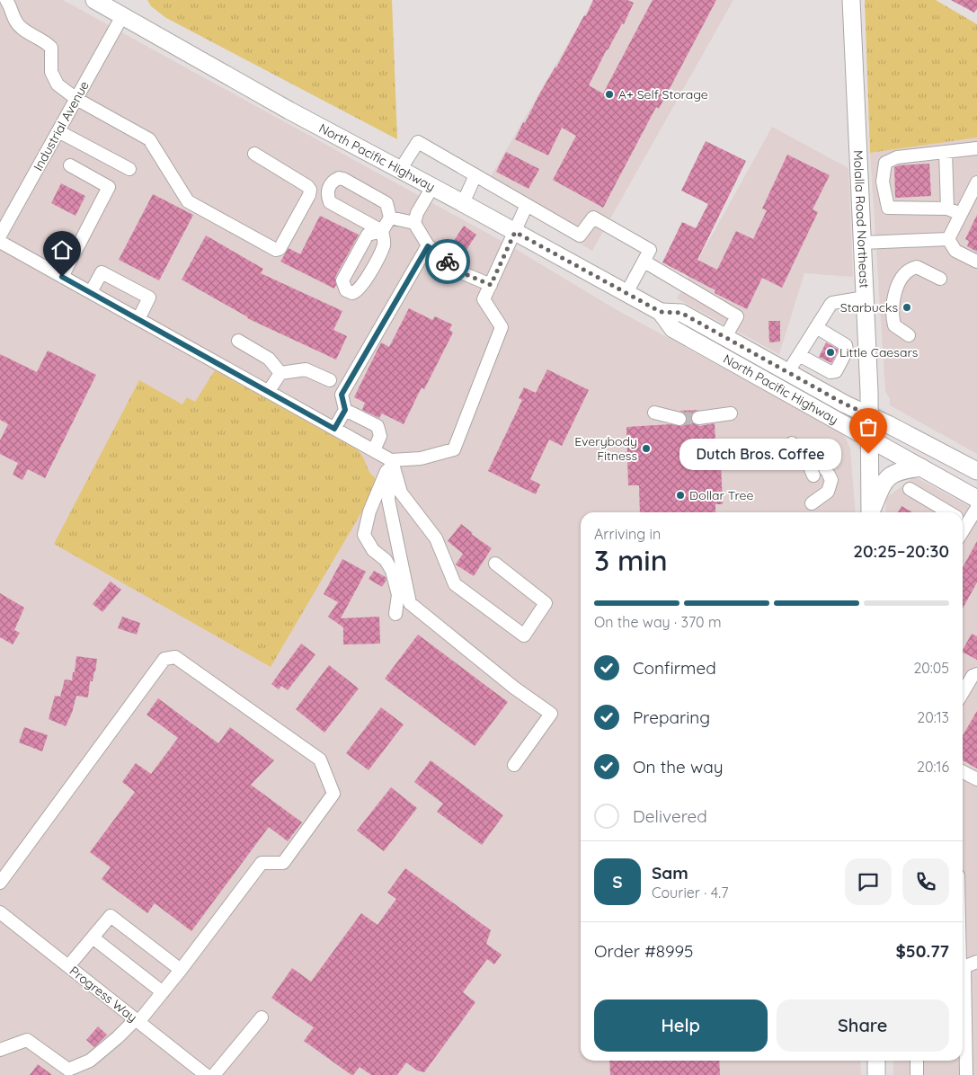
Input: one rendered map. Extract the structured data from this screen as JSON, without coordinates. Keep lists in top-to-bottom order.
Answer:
{
  "streets": {
    "main road": ["North Pacific Highway", "Molalla Road Northeast"],
    "street": ["Industrial Avenue", "Progress Way"]
  },
  "crossings": [
    ["Industrial Avenue", "North Pacific Highway"],
    ["North Pacific Highway", "Molalla Road Northeast"]
  ],
  "places": [
    "A+ Self Storage",
    "Starbucks",
    "Little Caesars",
    "Everybody Fitness",
    "Dutch Bros. Coffee",
    "Dollar Tree"
  ],
  "page": {
    "bubble": "Dutch Bros. Coffee",
    "heading": ["3 min", "Arriving in", "20:25–20:30"],
    "panel": [
      "Sam",
      "Courier · 4.7",
      "Order #8995",
      "$50.77"
    ],
    "bar": "On the way · 370 m",
    "list": [
      ["Confirmed", "20:05"],
      ["Preparing", "20:13"],
      ["On the way", "20:16"],
      "Delivered"
    ],
    "round": "S",
    "buttons": ["Help", "Share"]
  }
}
